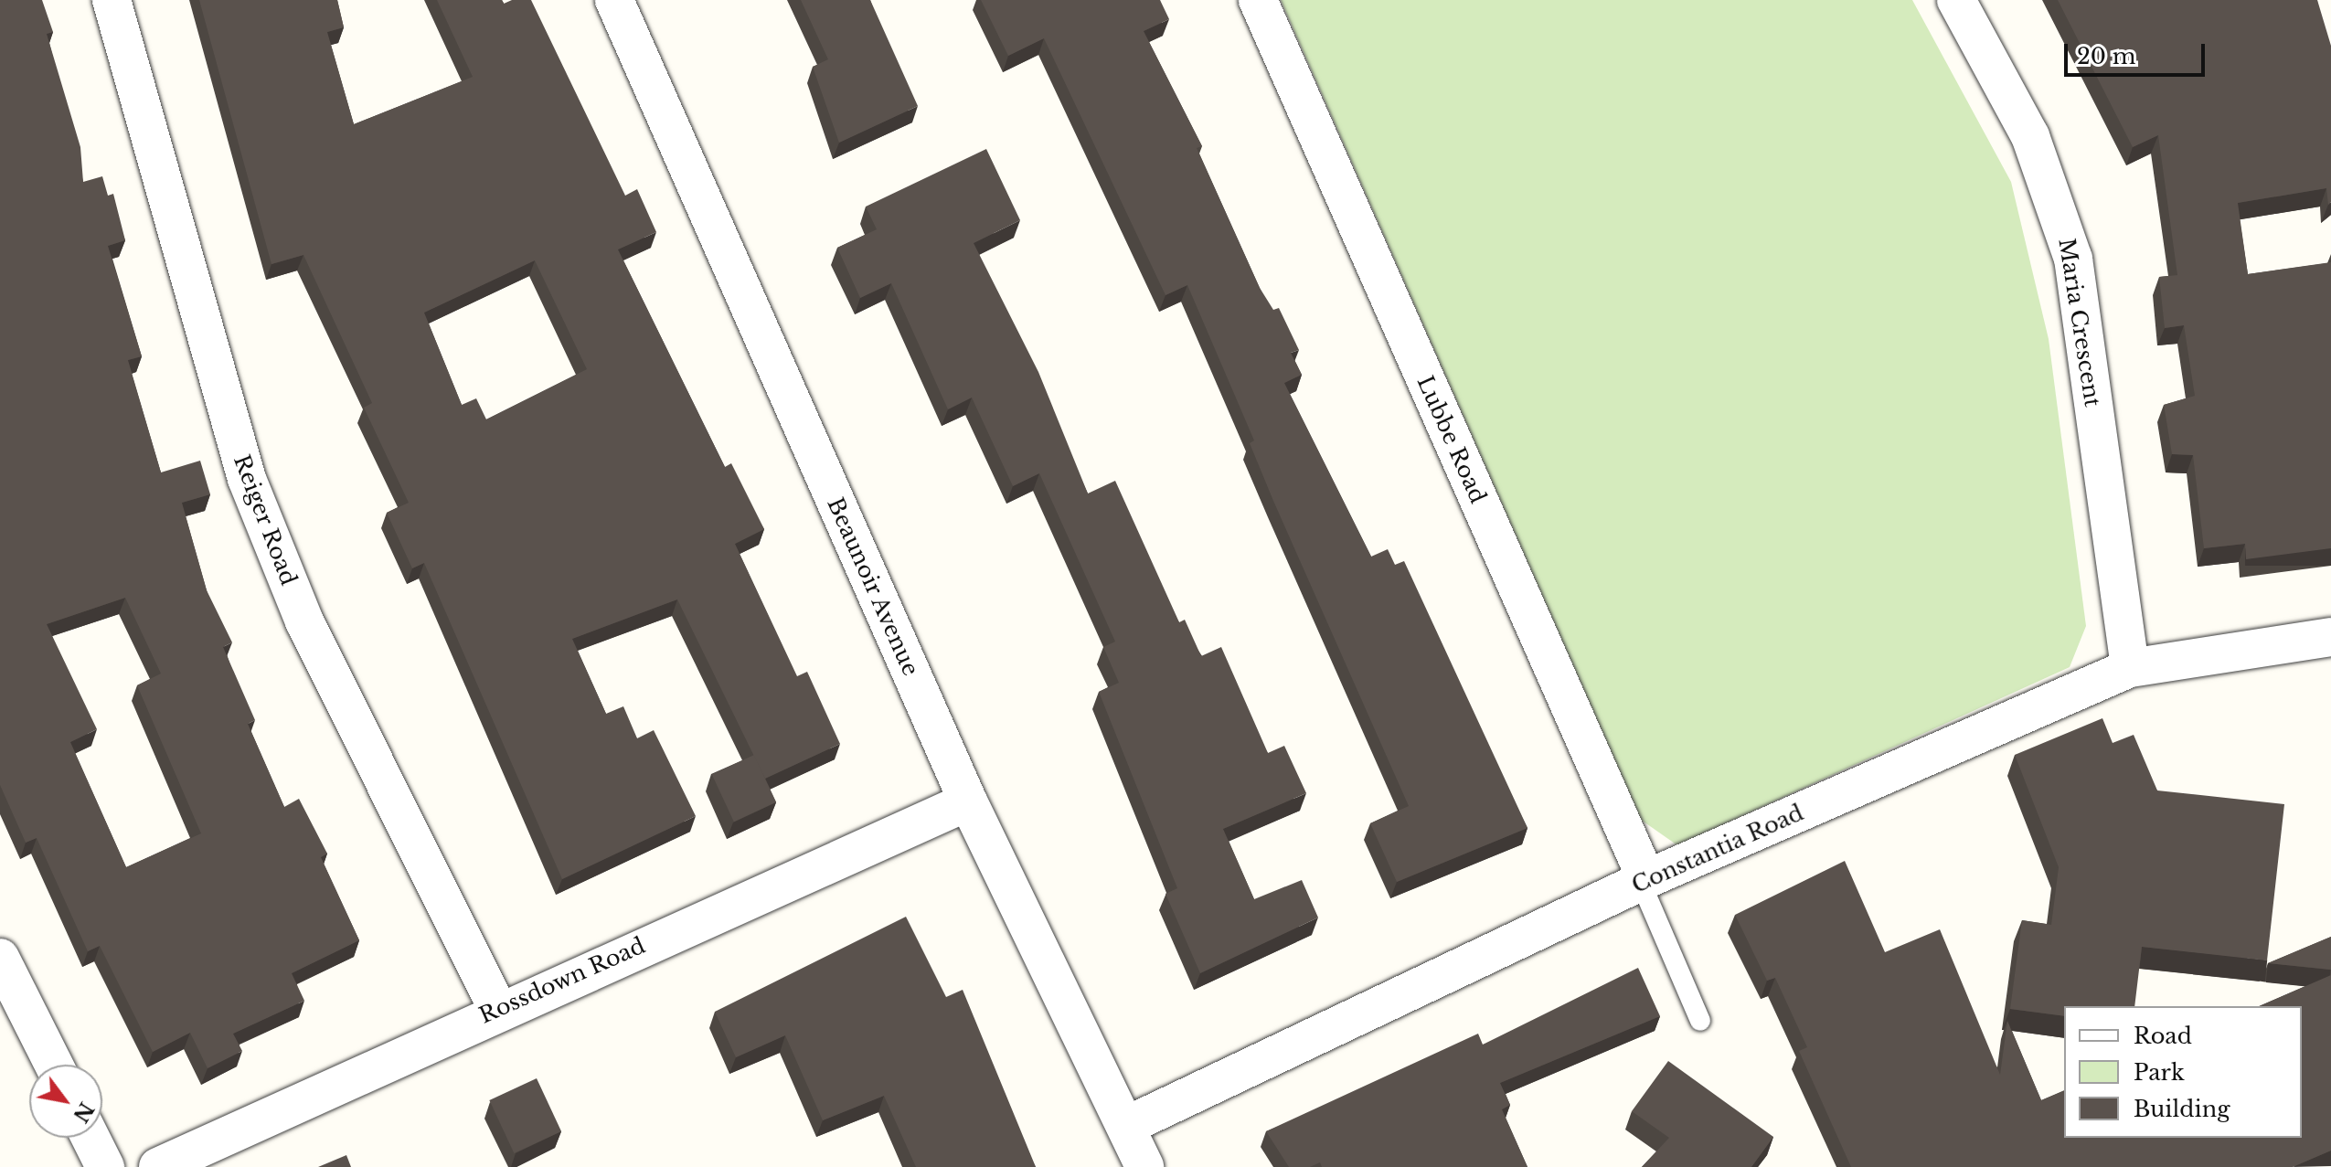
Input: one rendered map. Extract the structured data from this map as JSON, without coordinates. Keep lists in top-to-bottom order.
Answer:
{
  "streets": {
    "street": [
      "Maria Crescent",
      "Lubbe Road",
      "Reiger Road",
      "Beaunoir Avenue",
      "Constantia Road",
      "Rossdown Road"
    ]
  },
  "crossings": [
    ["Maria Crescent", "Constantia Road"],
    ["Lubbe Road", "Constantia Road"],
    ["Reiger Road", "Rossdown Road"],
    ["Beaunoir Avenue", "Constantia Road"],
    ["Beaunoir Avenue", "Rossdown Road"]
  ],
  "legend": ["Road", "Park", "Building"],
  "scale_bar": "20 m",
  "north": "bottom right"
}
